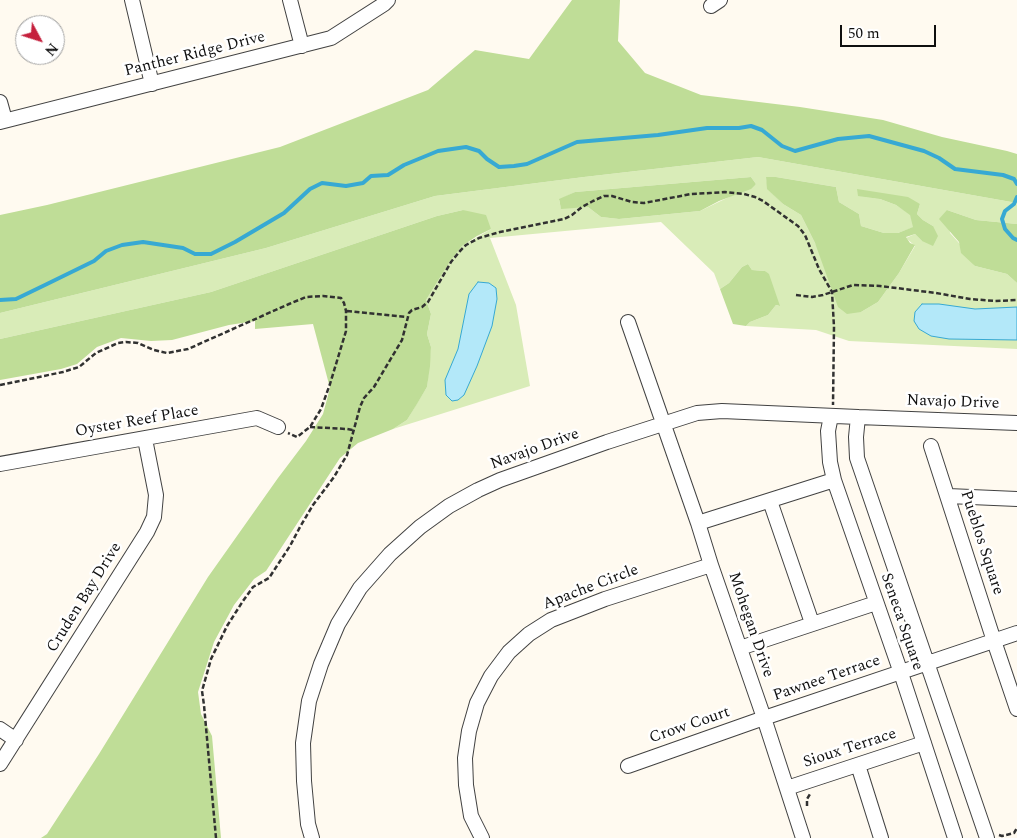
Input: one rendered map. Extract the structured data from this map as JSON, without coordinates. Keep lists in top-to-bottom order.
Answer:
{
  "streets": {
    "street": [
      "Panther Ridge Drive",
      "Navajo Drive",
      "Oyster Reef Place",
      "Pueblos Square",
      "Apache Circle",
      "Cruden Bay Drive",
      "Seneca Square",
      "Mohegan Drive",
      "Pawnee Terrace",
      "Crow Court",
      "Sioux Terrace"
    ]
  },
  "crossings": [
    ["Navajo Drive", "Seneca Square"],
    ["Navajo Drive", "Mohegan Drive"],
    ["Oyster Reef Place", "Cruden Bay Drive"],
    ["Pueblos Square", "Pawnee Terrace"],
    ["Apache Circle", "Mohegan Drive"],
    ["Seneca Square", "Pawnee Terrace"],
    ["Seneca Square", "Sioux Terrace"],
    ["Mohegan Drive", "Pawnee Terrace"],
    ["Mohegan Drive", "Crow Court"],
    ["Mohegan Drive", "Sioux Terrace"],
    ["Pawnee Terrace", "Crow Court"]
  ],
  "scale_bar": "50 m",
  "north": "bottom right"
}
